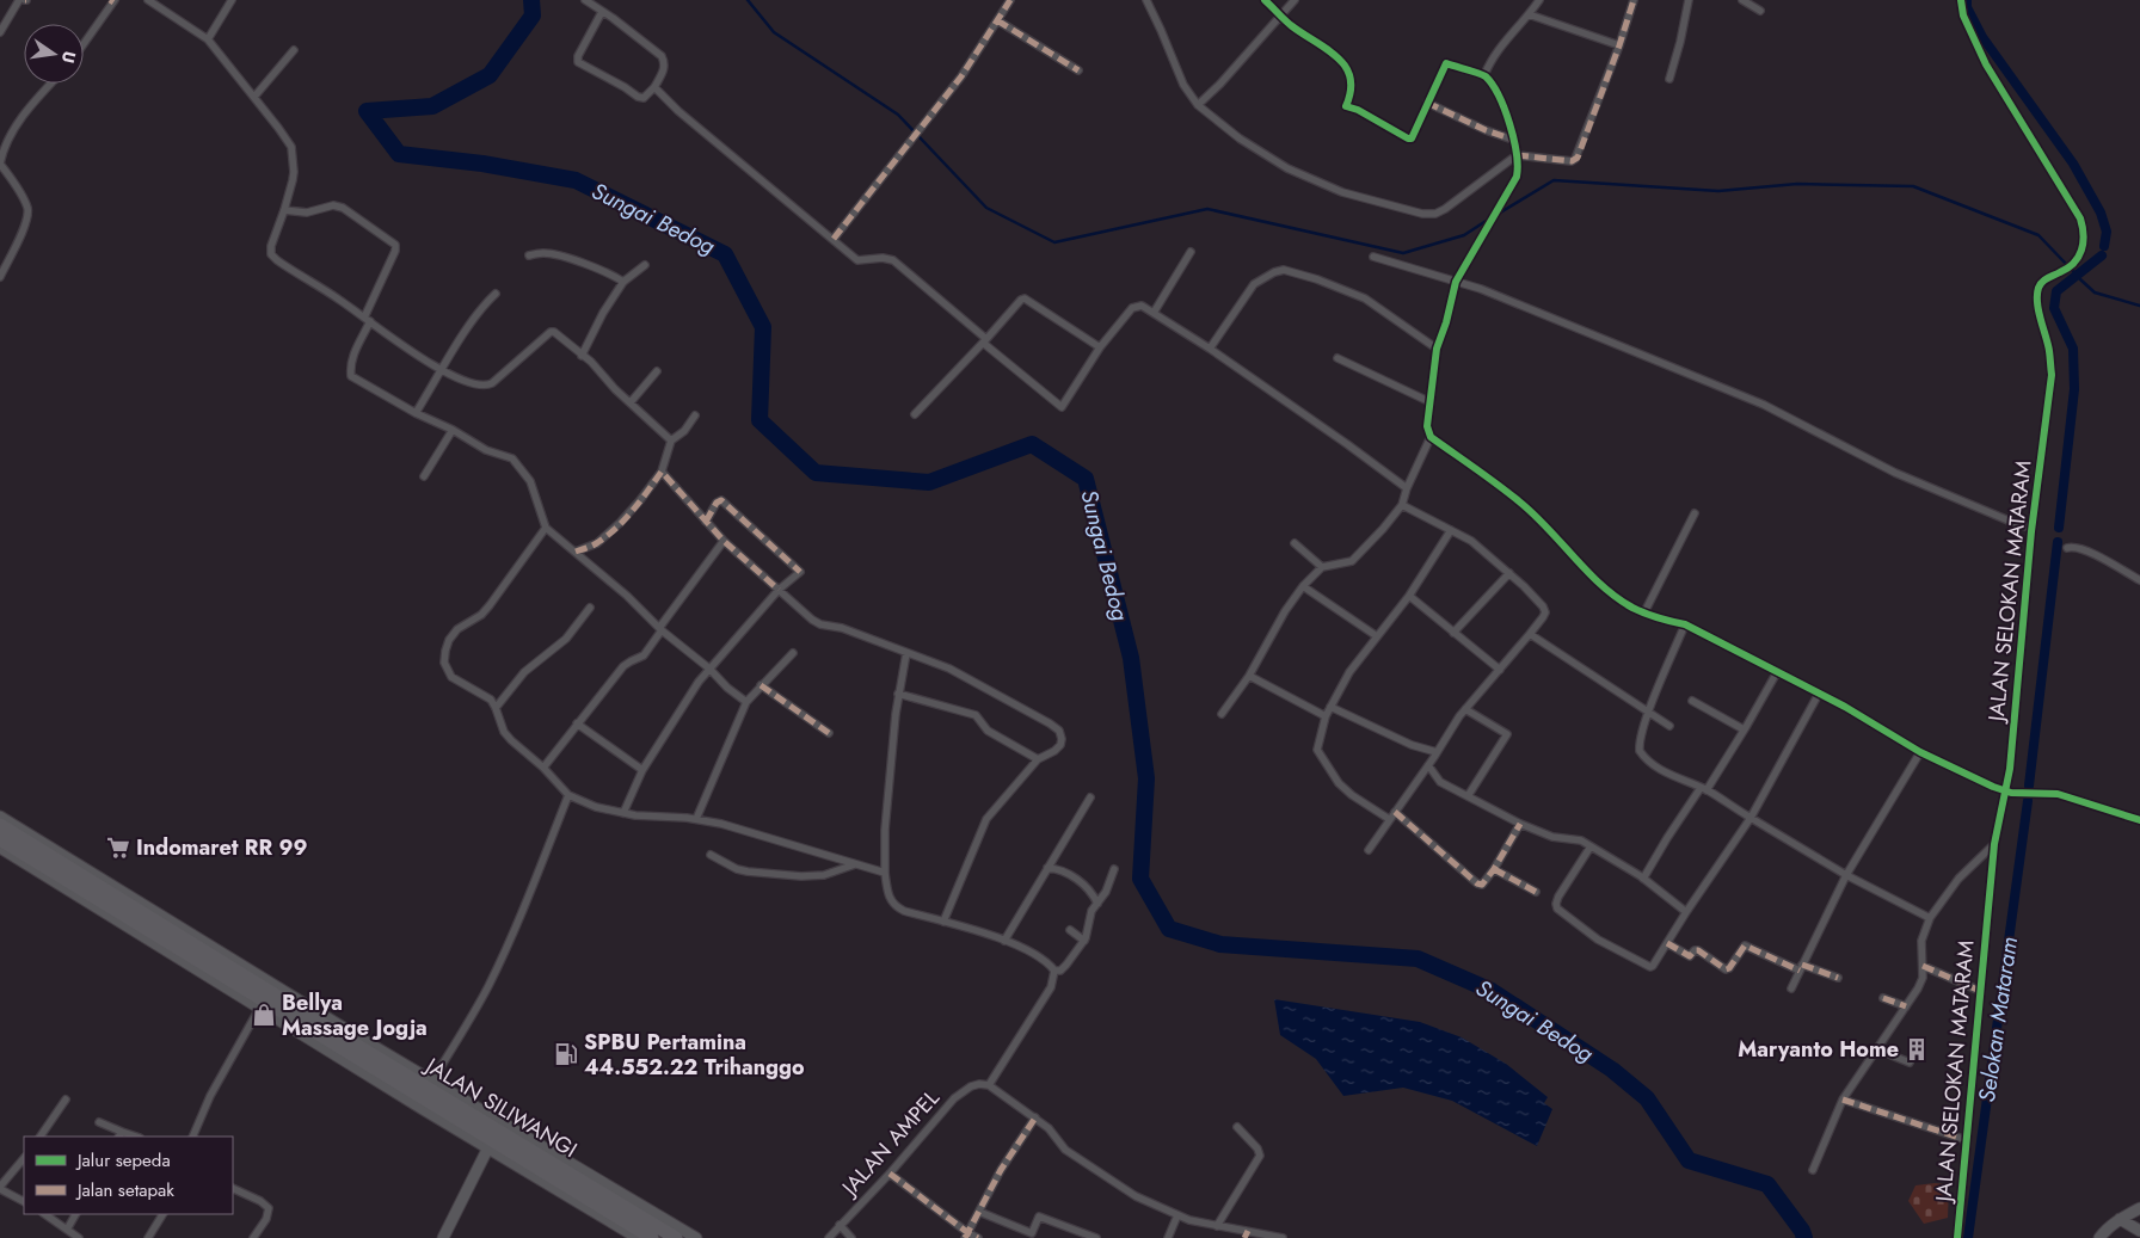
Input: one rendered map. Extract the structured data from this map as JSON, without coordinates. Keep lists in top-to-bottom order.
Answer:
{
  "streets": {
    "highway": ["JALAN SILIWANGI"],
    "street": ["JALAN SELOKAN MATARAM", "JALAN AMPEL"]
  },
  "water": ["Sungai Bedog", "Selokan Mataram"],
  "places": {
    "supermarket": ["Indomaret RR 99"],
    "shop": ["Bellya Massage Jogja"],
    "building": ["Maryanto Home"],
    "fuel station": ["SPBU Pertamina 44.552.22 Trihanggo"]
  },
  "legend": ["Jalur sepeda", "Jalan setapak"],
  "north": "right"
}
